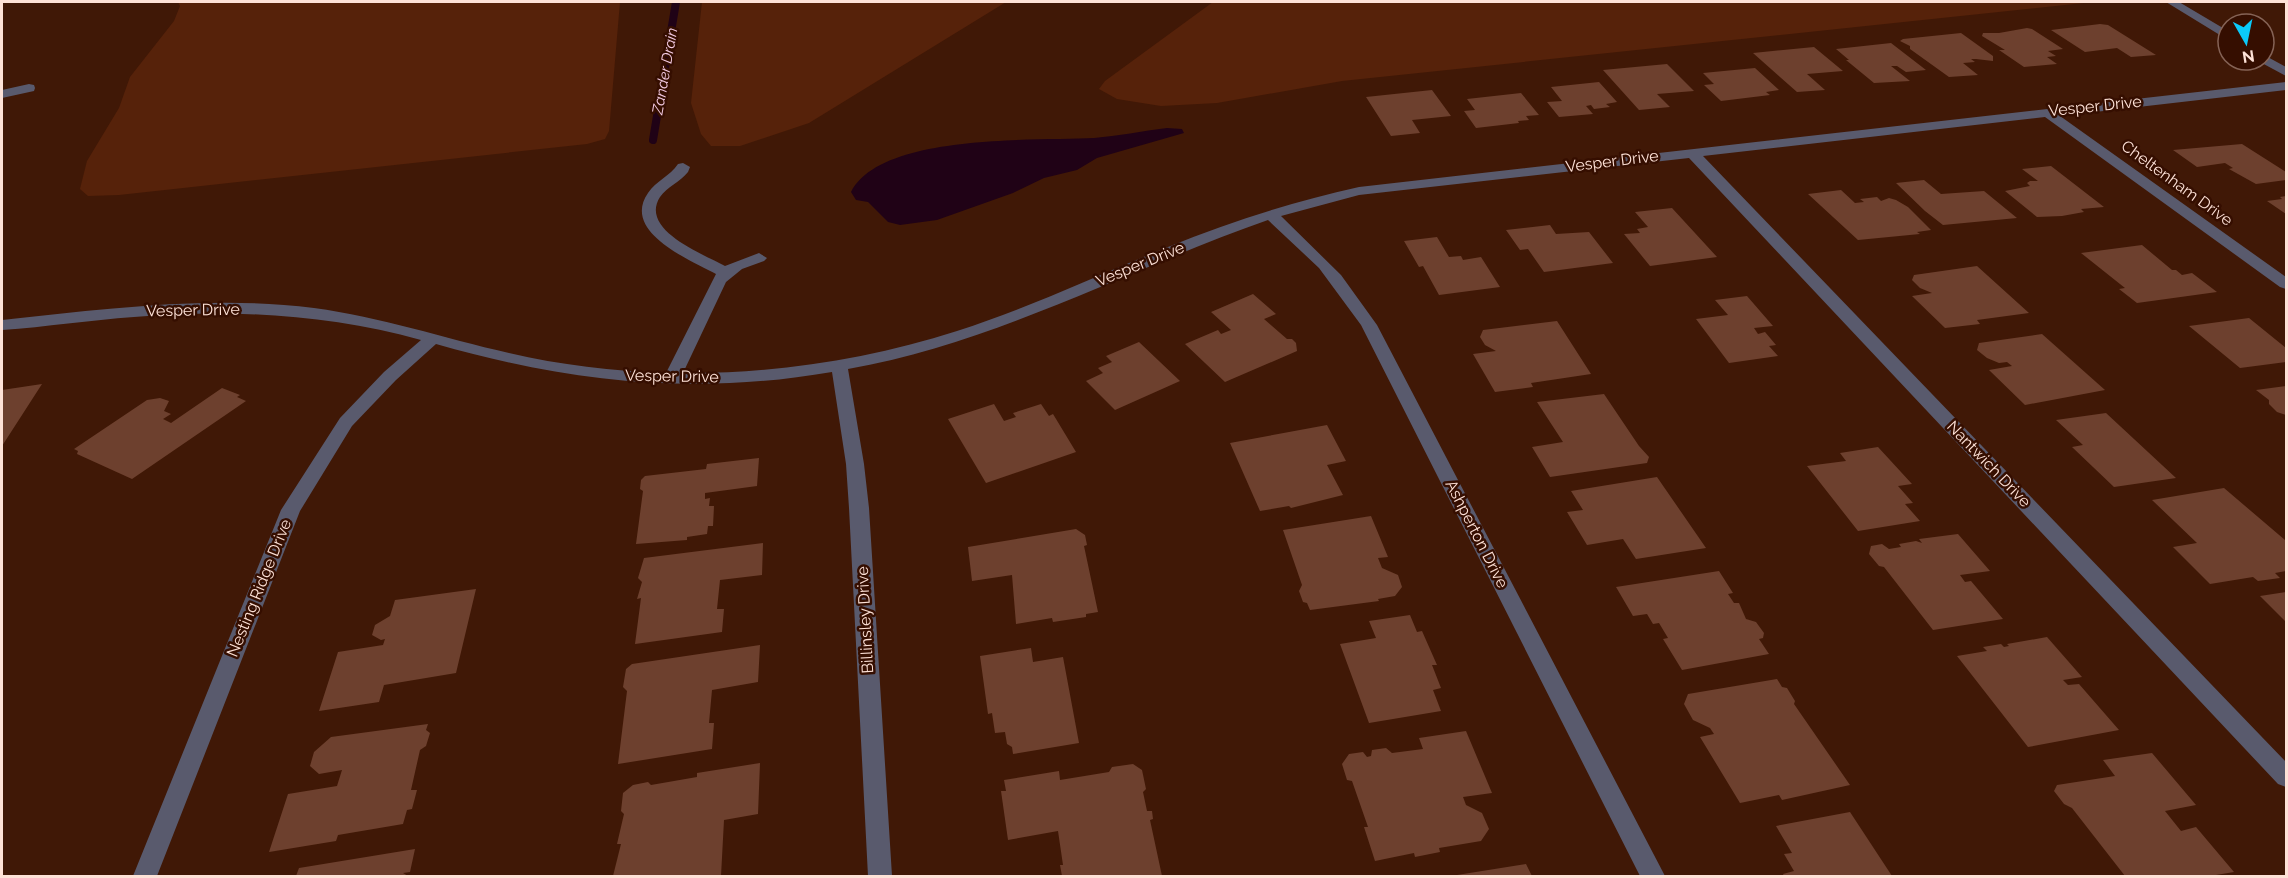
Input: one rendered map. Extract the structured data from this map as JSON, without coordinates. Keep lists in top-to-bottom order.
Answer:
{
  "streets": {
    "street": [
      "Vesper Drive",
      "Cheltenham Drive",
      "Nantwich Drive",
      "Ashperton Drive",
      "Nesting Ridge Drive",
      "Billinsley Drive"
    ]
  },
  "crossings": [
    ["Vesper Drive", "Cheltenham Drive"],
    ["Vesper Drive", "Nantwich Drive"],
    ["Vesper Drive", "Ashperton Drive"],
    ["Vesper Drive", "Nesting Ridge Drive"],
    ["Vesper Drive", "Billinsley Drive"]
  ],
  "water": ["Zander Drain"],
  "north": "bottom"
}
